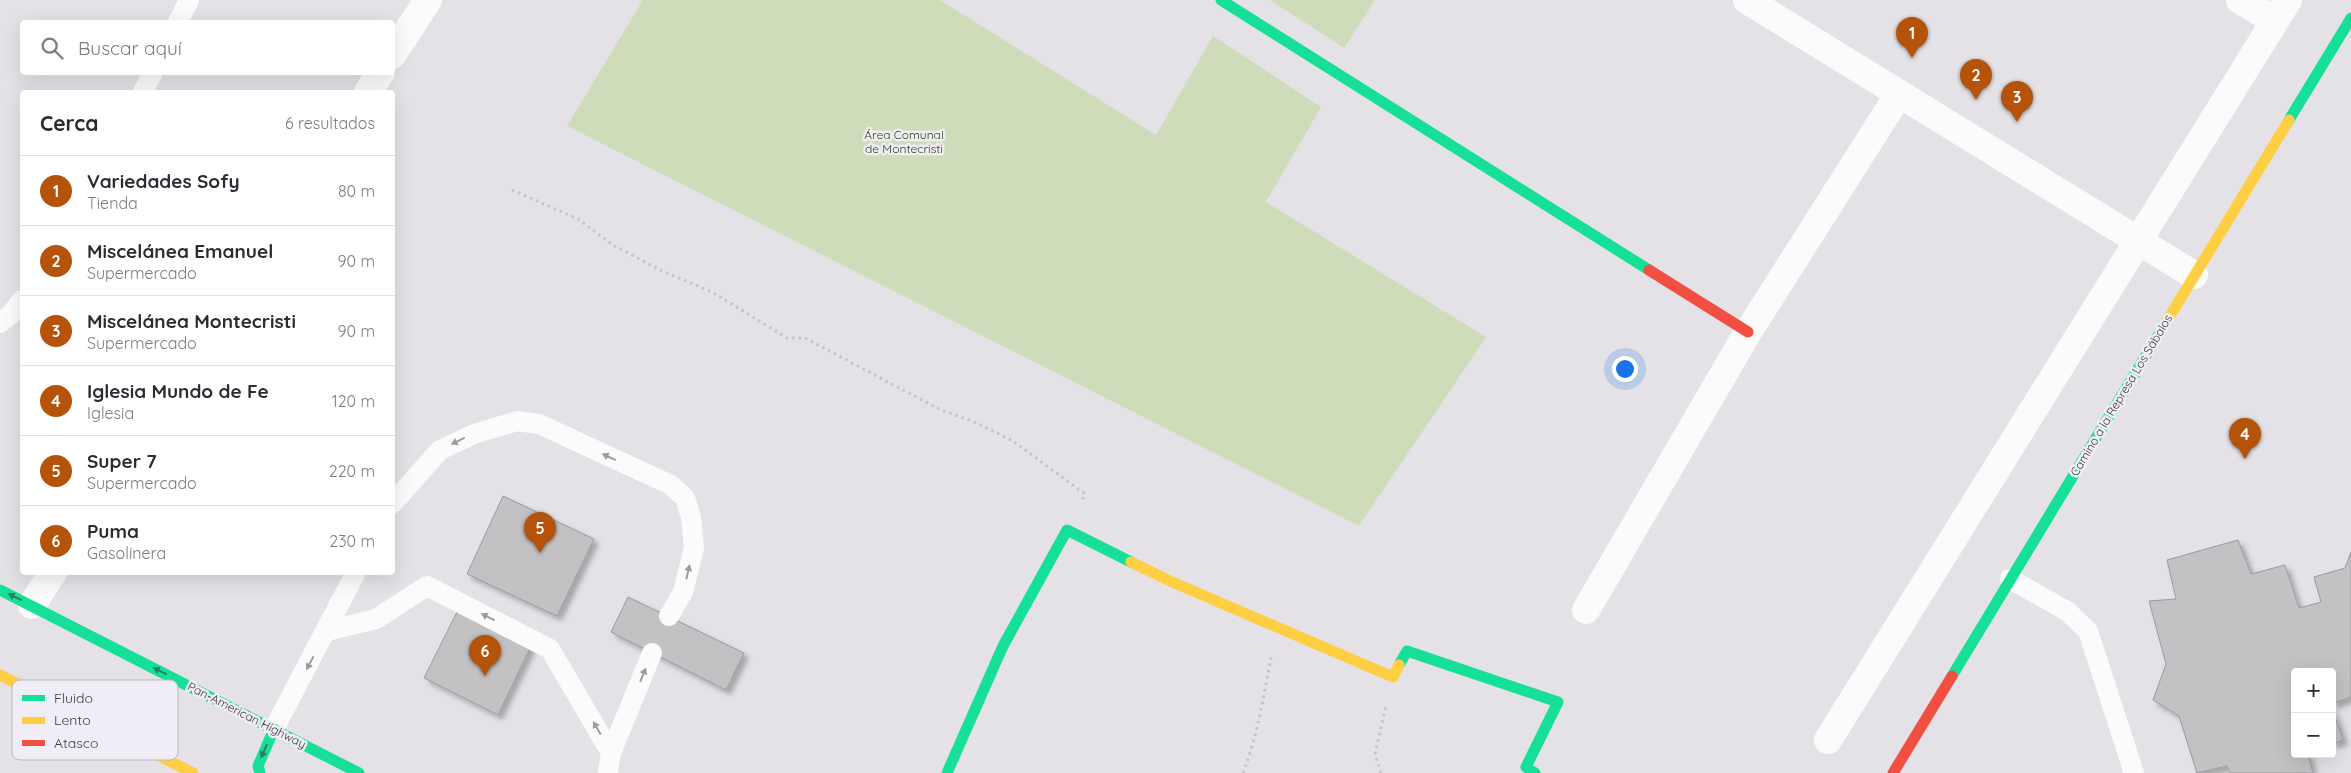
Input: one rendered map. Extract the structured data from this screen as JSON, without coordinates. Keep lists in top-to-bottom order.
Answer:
{
  "streets": {
    "main road": ["Camino a la Represa Los Sábalos", "Pan-American Highway"]
  },
  "one_way": ["Pan-American Highway"],
  "parks": ["Área Comunal de Montecristi"],
  "legend": ["Fluido", "Lento", "Atasco"],
  "page": {
    "pins": [
      "1",
      "2",
      "3",
      "4",
      "5",
      "6"
    ],
    "search": "Buscar aquí",
    "heading": ["Cerca", "6 resultados"],
    "list": [
      {
        "mark": "1",
        "name": "Variedades Sofy",
        "note": "Tienda",
        "value": "80 m"
      },
      {
        "mark": "2",
        "name": "Miscelánea Emanuel",
        "note": "Supermercado",
        "value": "90 m"
      },
      {
        "mark": "3",
        "name": "Miscelánea Montecristi",
        "note": "Supermercado",
        "value": "90 m"
      },
      {
        "mark": "4",
        "name": "Iglesia Mundo de Fe",
        "note": "Iglesia",
        "value": "120 m"
      },
      {
        "mark": "5",
        "name": "Super 7",
        "note": "Supermercado",
        "value": "220 m"
      },
      {
        "mark": "6",
        "name": "Puma",
        "note": "Gasolinera",
        "value": "230 m"
      }
    ],
    "map_buttons": ["+", "−"]
  }
}
